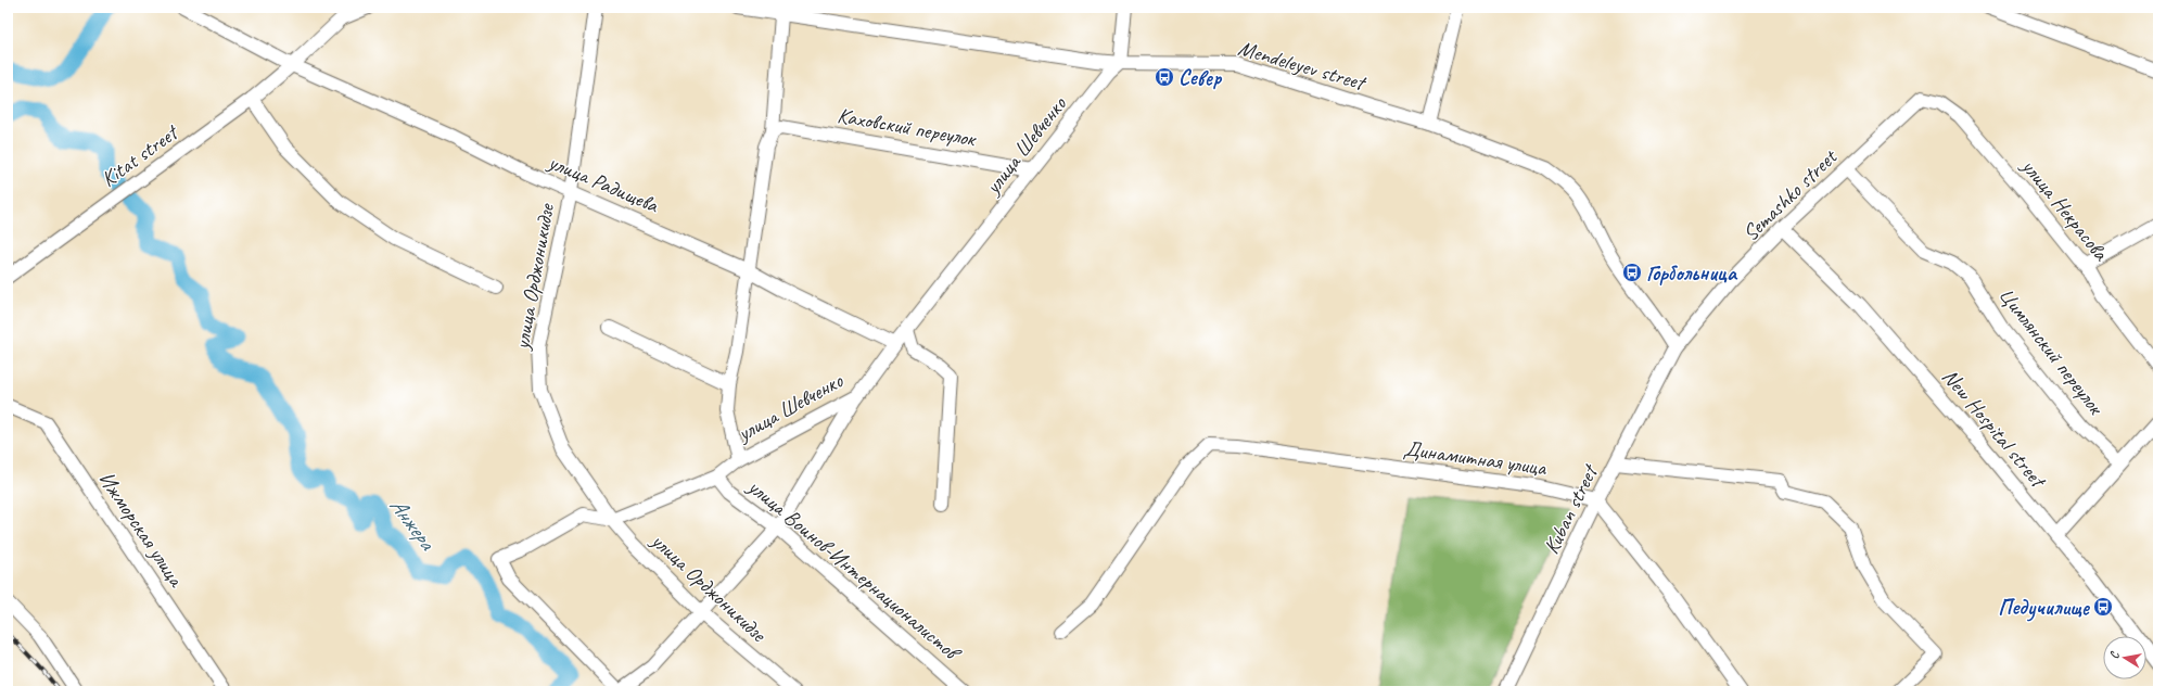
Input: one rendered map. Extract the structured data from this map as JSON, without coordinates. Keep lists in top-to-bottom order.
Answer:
{
  "streets": {
    "street": [
      "Mendeleyev street",
      "Каховский переулок",
      "улица Шевченко",
      "Kitat street",
      "улица Радищева",
      "Semashko street",
      "улица Некрасова",
      "улица Орджоникидзе",
      "Цимлянский переулок",
      "New Hospital street",
      "Динамитная улица",
      "Kuban street",
      "Ижморская улица",
      "улица Воинов-Интернационалистов"
    ]
  },
  "crossings": [
    ["Mendeleyev street", "улица Шевченко"],
    ["Mendeleyev street", "Semashko street"],
    ["Mendeleyev street", "Kuban street"],
    ["Каховский переулок", "улица Шевченко"],
    ["улица Шевченко", "улица Радищева"],
    ["улица Шевченко", "улица Орджоникидзе"],
    ["улица Шевченко", "улица Воинов-Интернационалистов"],
    ["Kitat street", "улица Радищева"],
    ["улица Радищева", "улица Орджоникидзе"],
    ["Semashko street", "улица Некрасова"],
    ["Semashko street", "Цимлянский переулок"],
    ["Semashko street", "New Hospital street"],
    ["Semashko street", "Kuban street"],
    ["Динамитная улица", "Kuban street"]
  ],
  "water": ["Анжера"],
  "places": {
    "bus stop": ["Север", "Горбольница", "Педучилище"]
  },
  "north": "left"
}
